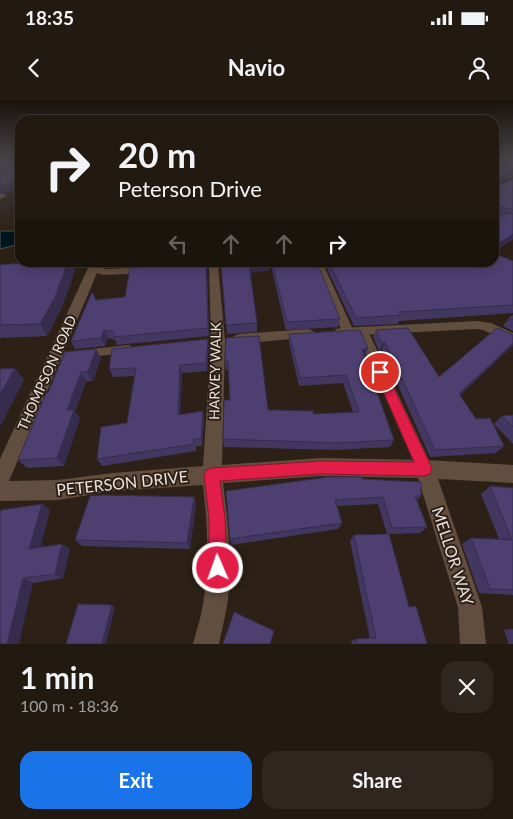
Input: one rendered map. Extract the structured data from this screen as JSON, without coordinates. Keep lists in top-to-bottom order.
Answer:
{
  "streets": {
    "street": [
      "HARVEY WALK",
      "THOMPSON ROAD",
      "PETERSON DRIVE",
      "MELLOR WAY"
    ]
  },
  "crossings": [
    ["HARVEY WALK", "PETERSON DRIVE"],
    ["PETERSON DRIVE", "MELLOR WAY"]
  ],
  "page": {
    "status": "18:35",
    "header": "Navio",
    "turn": ["20 m", "Peterson Drive"],
    "heading": ["1 min", "100 m · 18:36"],
    "buttons": ["Exit", "Share"]
  }
}
